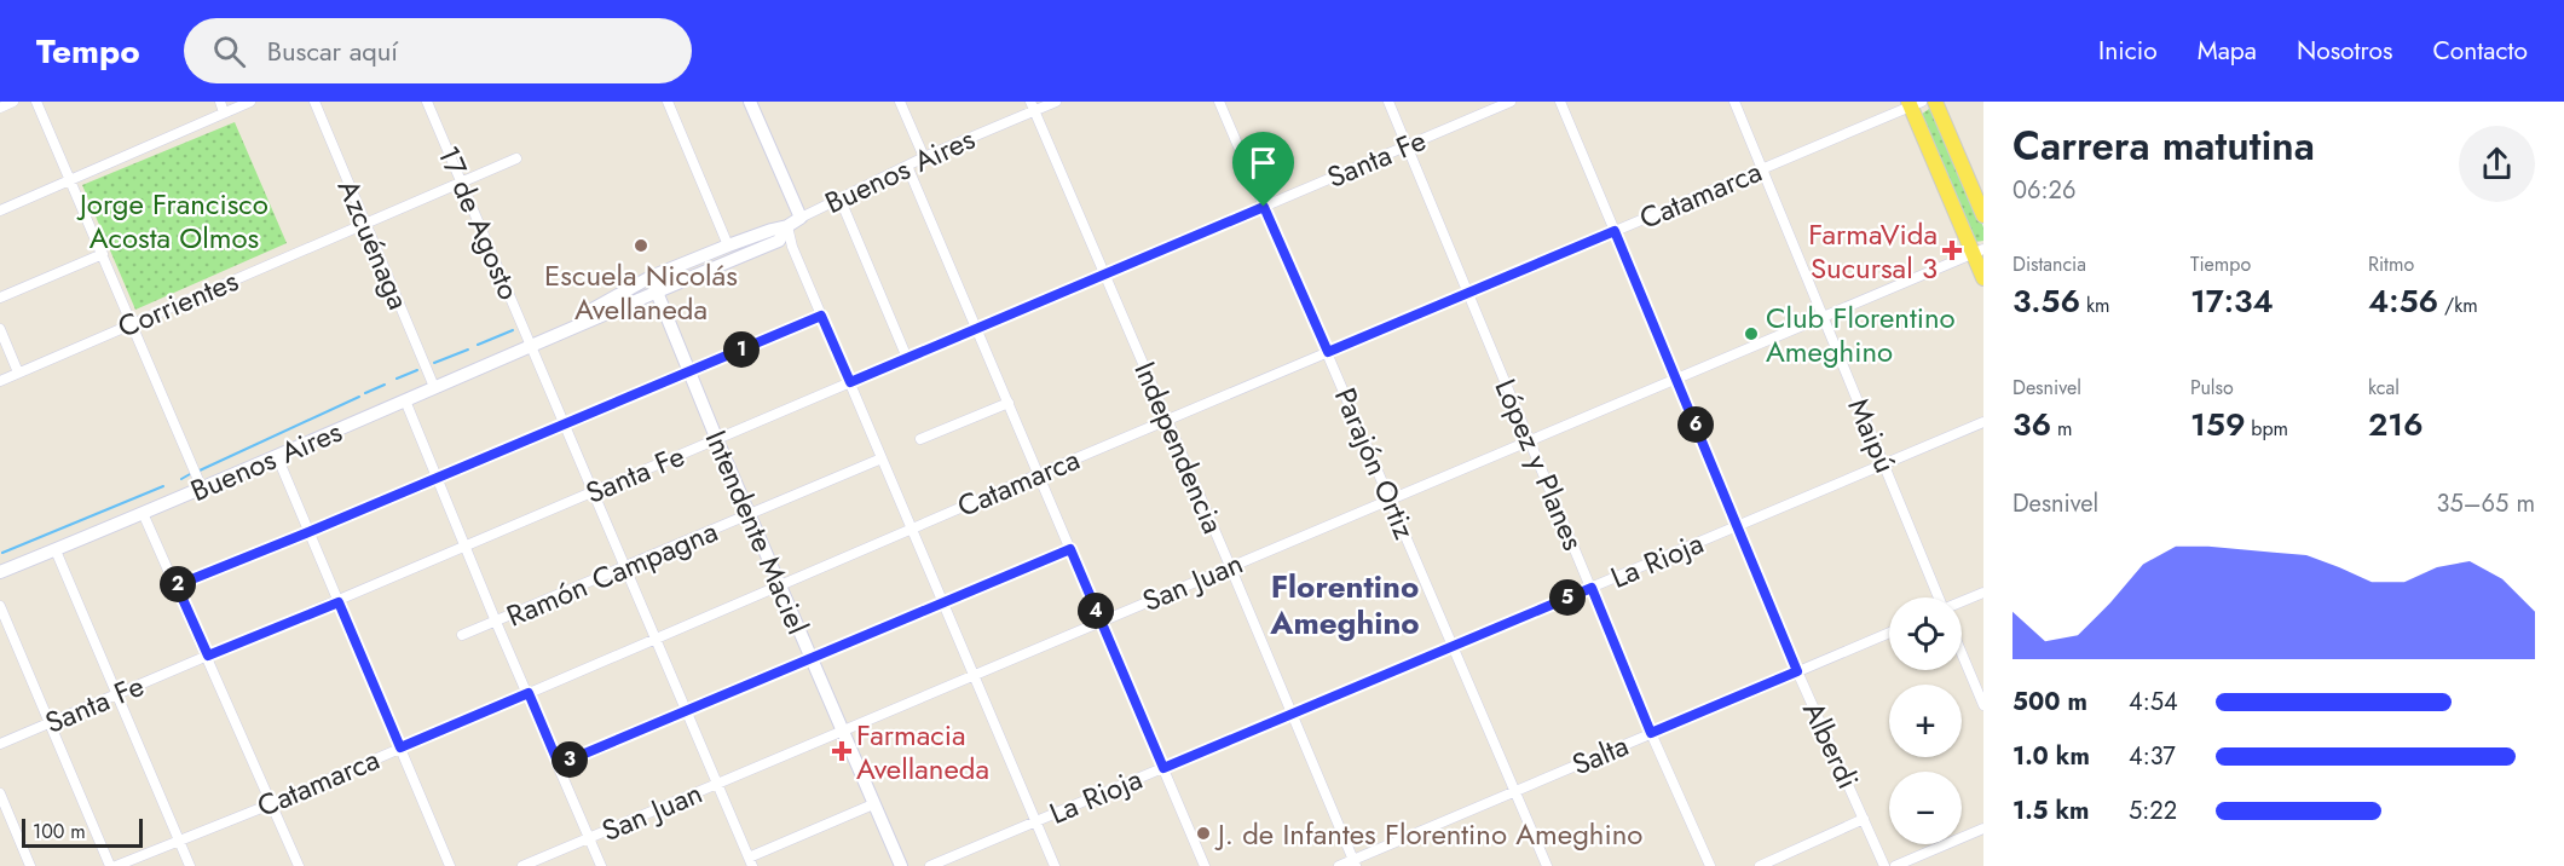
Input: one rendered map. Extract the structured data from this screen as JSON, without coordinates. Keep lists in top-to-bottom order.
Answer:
{
  "streets": {
    "main road": ["Buenos Aires", "Intendente Maciel"],
    "street": [
      "Santa Fe",
      "Catamarca",
      "17 de Agosto",
      "Azcuénaga",
      "Corrientes",
      "Maipú",
      "Independencia",
      "Parajón Ortiz",
      "López y Planes",
      "La Rioja",
      "Ramón Campagna",
      "San Juan",
      "Alberdi",
      "Salta"
    ]
  },
  "crossings": [
    ["Santa Fe", "17 de Agosto"],
    ["Santa Fe", "Independencia"],
    ["Santa Fe", "Parajón Ortiz"],
    ["Santa Fe", "López y Planes"],
    ["Santa Fe", "Intendente Maciel"],
    ["Buenos Aires", "17 de Agosto"],
    ["Buenos Aires", "Azcuénaga"],
    ["Buenos Aires", "Independencia"],
    ["Buenos Aires", "Intendente Maciel"],
    ["Catamarca", "17 de Agosto"],
    ["Catamarca", "Maipú"],
    ["Catamarca", "Independencia"],
    ["Catamarca", "Parajón Ortiz"],
    ["Catamarca", "López y Planes"],
    ["Catamarca", "Intendente Maciel"],
    ["Catamarca", "Alberdi"],
    ["17 de Agosto", "Corrientes"],
    ["17 de Agosto", "Ramón Campagna"],
    ["17 de Agosto", "San Juan"],
    ["Azcuénaga", "Corrientes"],
    ["Maipú", "La Rioja"],
    ["Maipú", "San Juan"],
    ["Independencia", "La Rioja"],
    ["Independencia", "San Juan"],
    ["Independencia", "Salta"],
    ["Parajón Ortiz", "La Rioja"],
    ["Parajón Ortiz", "San Juan"],
    ["Parajón Ortiz", "Salta"],
    ["López y Planes", "La Rioja"],
    ["López y Planes", "San Juan"],
    ["López y Planes", "Salta"],
    ["Intendente Maciel", "Ramón Campagna"],
    ["Intendente Maciel", "San Juan"],
    ["La Rioja", "Alberdi"],
    ["San Juan", "Alberdi"],
    ["Alberdi", "Salta"]
  ],
  "districts": ["Florentino Ameghino"],
  "parks": ["Jorge Francisco Acosta Olmos"],
  "places": {
    "other": ["Escuela Nicolás Avellaneda", "Club Florentino Ameghino", "J. de Infantes Florentino Ameghino"],
    "health": ["FarmaVida Sucursal 3", "Farmacia Avellaneda"]
  },
  "scale_bar": "100 m",
  "page": {
    "header": "Tempo",
    "search": "Buscar aquí",
    "nav": [
      "Inicio",
      "Mapa",
      "Nosotros",
      "Contacto"
    ],
    "heading": ["Carrera matutina", "06:26"],
    "stats": [
      ["Distancia", "3.56 km"],
      ["Tiempo", "17:34"],
      ["Ritmo", "4:56 /km"],
      ["Desnivel", "36 m"],
      ["Pulso", "159 bpm"],
      ["kcal", "216"]
    ],
    "pins": [
      "1",
      "6",
      "2",
      "5",
      "4",
      "3"
    ],
    "chart": ["Desnivel", "35–65 m"],
    "map_buttons": ["+", "−"],
    "list": [
      {
        "name": "500 m",
        "note": "4:54"
      },
      {
        "name": "1.0 km",
        "note": "4:37"
      },
      {
        "name": "1.5 km",
        "note": "5:22"
      }
    ],
    "scale": "100 m"
  }
}
